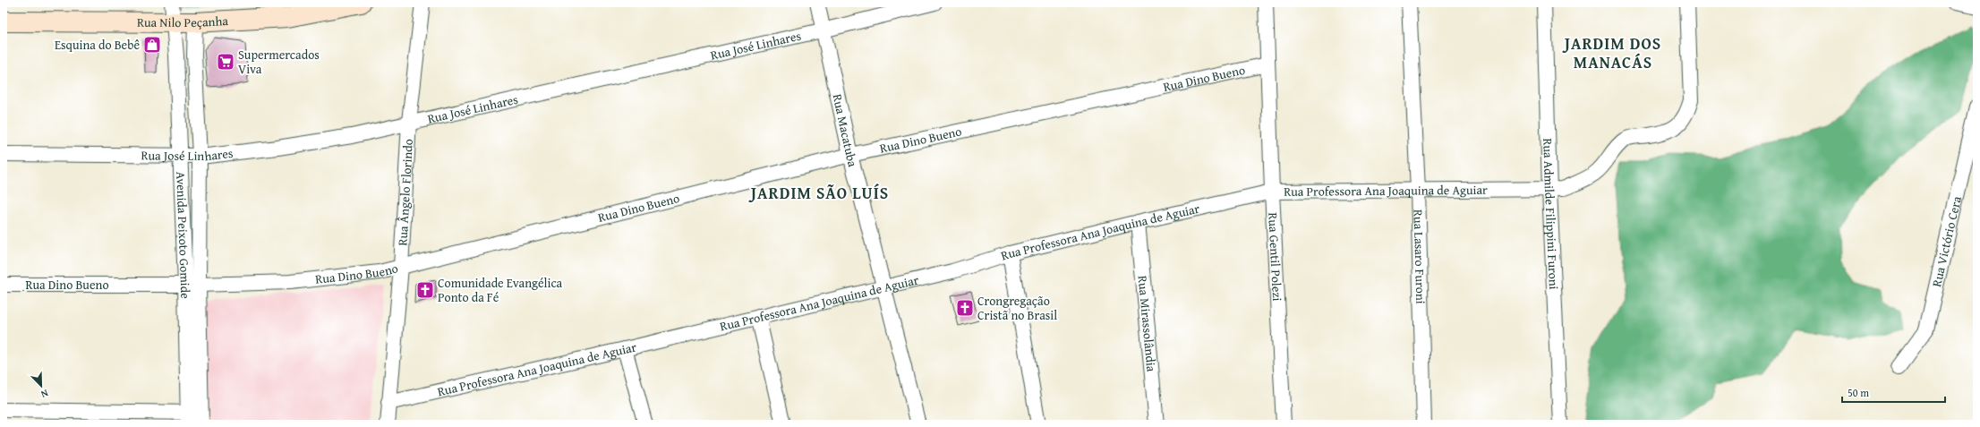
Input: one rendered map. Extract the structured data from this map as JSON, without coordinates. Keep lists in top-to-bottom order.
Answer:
{
  "streets": {
    "street": [
      "Rua Nilo Peçanha",
      "Rua José Linhares",
      "Rua Dino Bueno",
      "Rua Macatuba",
      "Rua Professora Ana Joaquina de Aguiar",
      "Rua Ângelo Florindo",
      "Rua Admilde Filippini Furoni",
      "Avenida Peixoto Gomide",
      "Rua Victório Cera",
      "Rua Lasaro Furoni",
      "Rua Gentil Polezi",
      "Rua Mirassolândia"
    ]
  },
  "crossings": [
    ["Rua Nilo Peçanha", "Avenida Peixoto Gomide"],
    ["Rua José Linhares", "Rua Macatuba"],
    ["Rua José Linhares", "Rua Ângelo Florindo"],
    ["Rua José Linhares", "Avenida Peixoto Gomide"],
    ["Rua Dino Bueno", "Rua Macatuba"],
    ["Rua Dino Bueno", "Rua Ângelo Florindo"],
    ["Rua Dino Bueno", "Avenida Peixoto Gomide"],
    ["Rua Dino Bueno", "Rua Gentil Polezi"],
    ["Rua Macatuba", "Rua Professora Ana Joaquina de Aguiar"],
    ["Rua Professora Ana Joaquina de Aguiar", "Rua Ângelo Florindo"],
    ["Rua Professora Ana Joaquina de Aguiar", "Rua Admilde Filippini Furoni"],
    ["Rua Professora Ana Joaquina de Aguiar", "Rua Lasaro Furoni"],
    ["Rua Professora Ana Joaquina de Aguiar", "Rua Gentil Polezi"],
    ["Rua Professora Ana Joaquina de Aguiar", "Rua Mirassolândia"]
  ],
  "districts": ["JARDIM DOS MANACÁS", "JARDIM SÃO LUÍS"],
  "places": {
    "shop": ["Esquina do Bebê"],
    "supermarket": ["Supermercados Viva"],
    "church": ["Comunidade Evangélica Ponto da Fé", "Crongregação Cristã no Brasil"]
  },
  "scale_bar": "50 m",
  "north": "bottom right"
}
